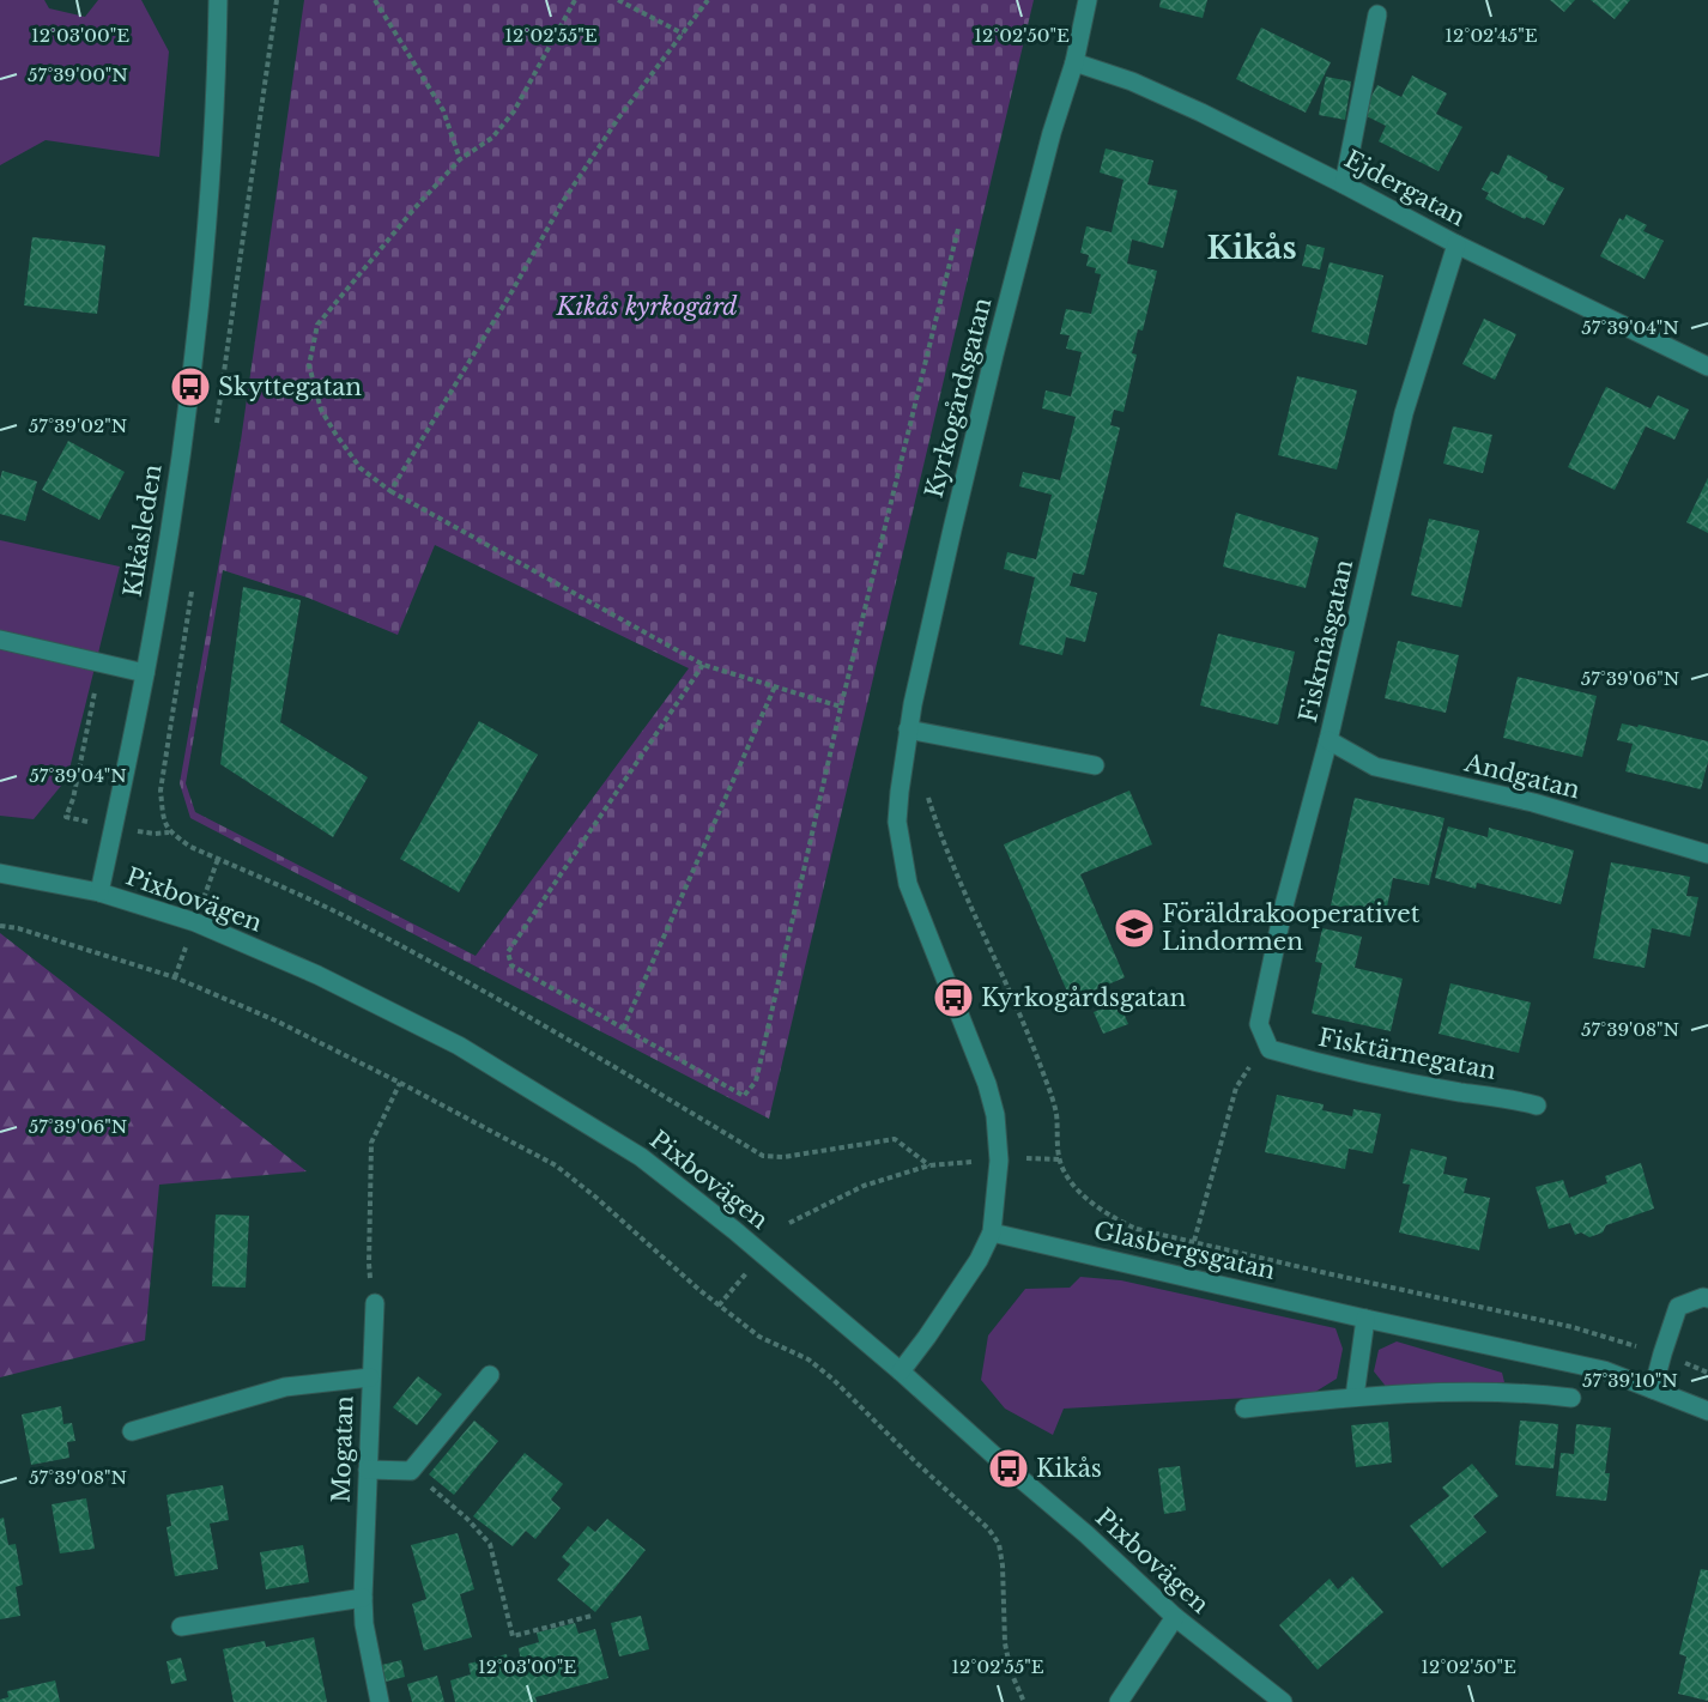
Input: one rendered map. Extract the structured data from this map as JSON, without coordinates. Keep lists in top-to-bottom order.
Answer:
{
  "streets": {
    "street": [
      "Ejdergatan",
      "Kyrkogårdsgatan",
      "Kikåsleden",
      "Fiskmåsgatan",
      "Andgatan",
      "Pixbovägen",
      "Fisktärnegatan",
      "Glasbergsgatan",
      "Mogatan"
    ]
  },
  "crossings": [
    ["Ejdergatan", "Kyrkogårdsgatan"],
    ["Ejdergatan", "Fiskmåsgatan"],
    ["Kyrkogårdsgatan", "Pixbovägen"],
    ["Kyrkogårdsgatan", "Glasbergsgatan"],
    ["Kikåsleden", "Pixbovägen"],
    ["Fiskmåsgatan", "Andgatan"],
    ["Fiskmåsgatan", "Fisktärnegatan"]
  ],
  "districts": ["Kikås"],
  "parks": ["Kikås kyrkogård"],
  "places": {
    "bus stop": ["Skyttegatan", "Kyrkogårdsgatan", "Kikås"],
    "school or university": ["Föräldrakooperativet Lindormen"]
  },
  "coordinates": [
    "12°03'00\"E",
    "12°02'55\"E",
    "12°02'50\"E",
    "12°02'45\"E",
    "57°39'00\"N",
    "57°39'04\"N",
    "57°39'02\"N",
    "57°39'06\"N",
    "57°39'08\"N",
    "57°39'10\"N"
  ]
}
